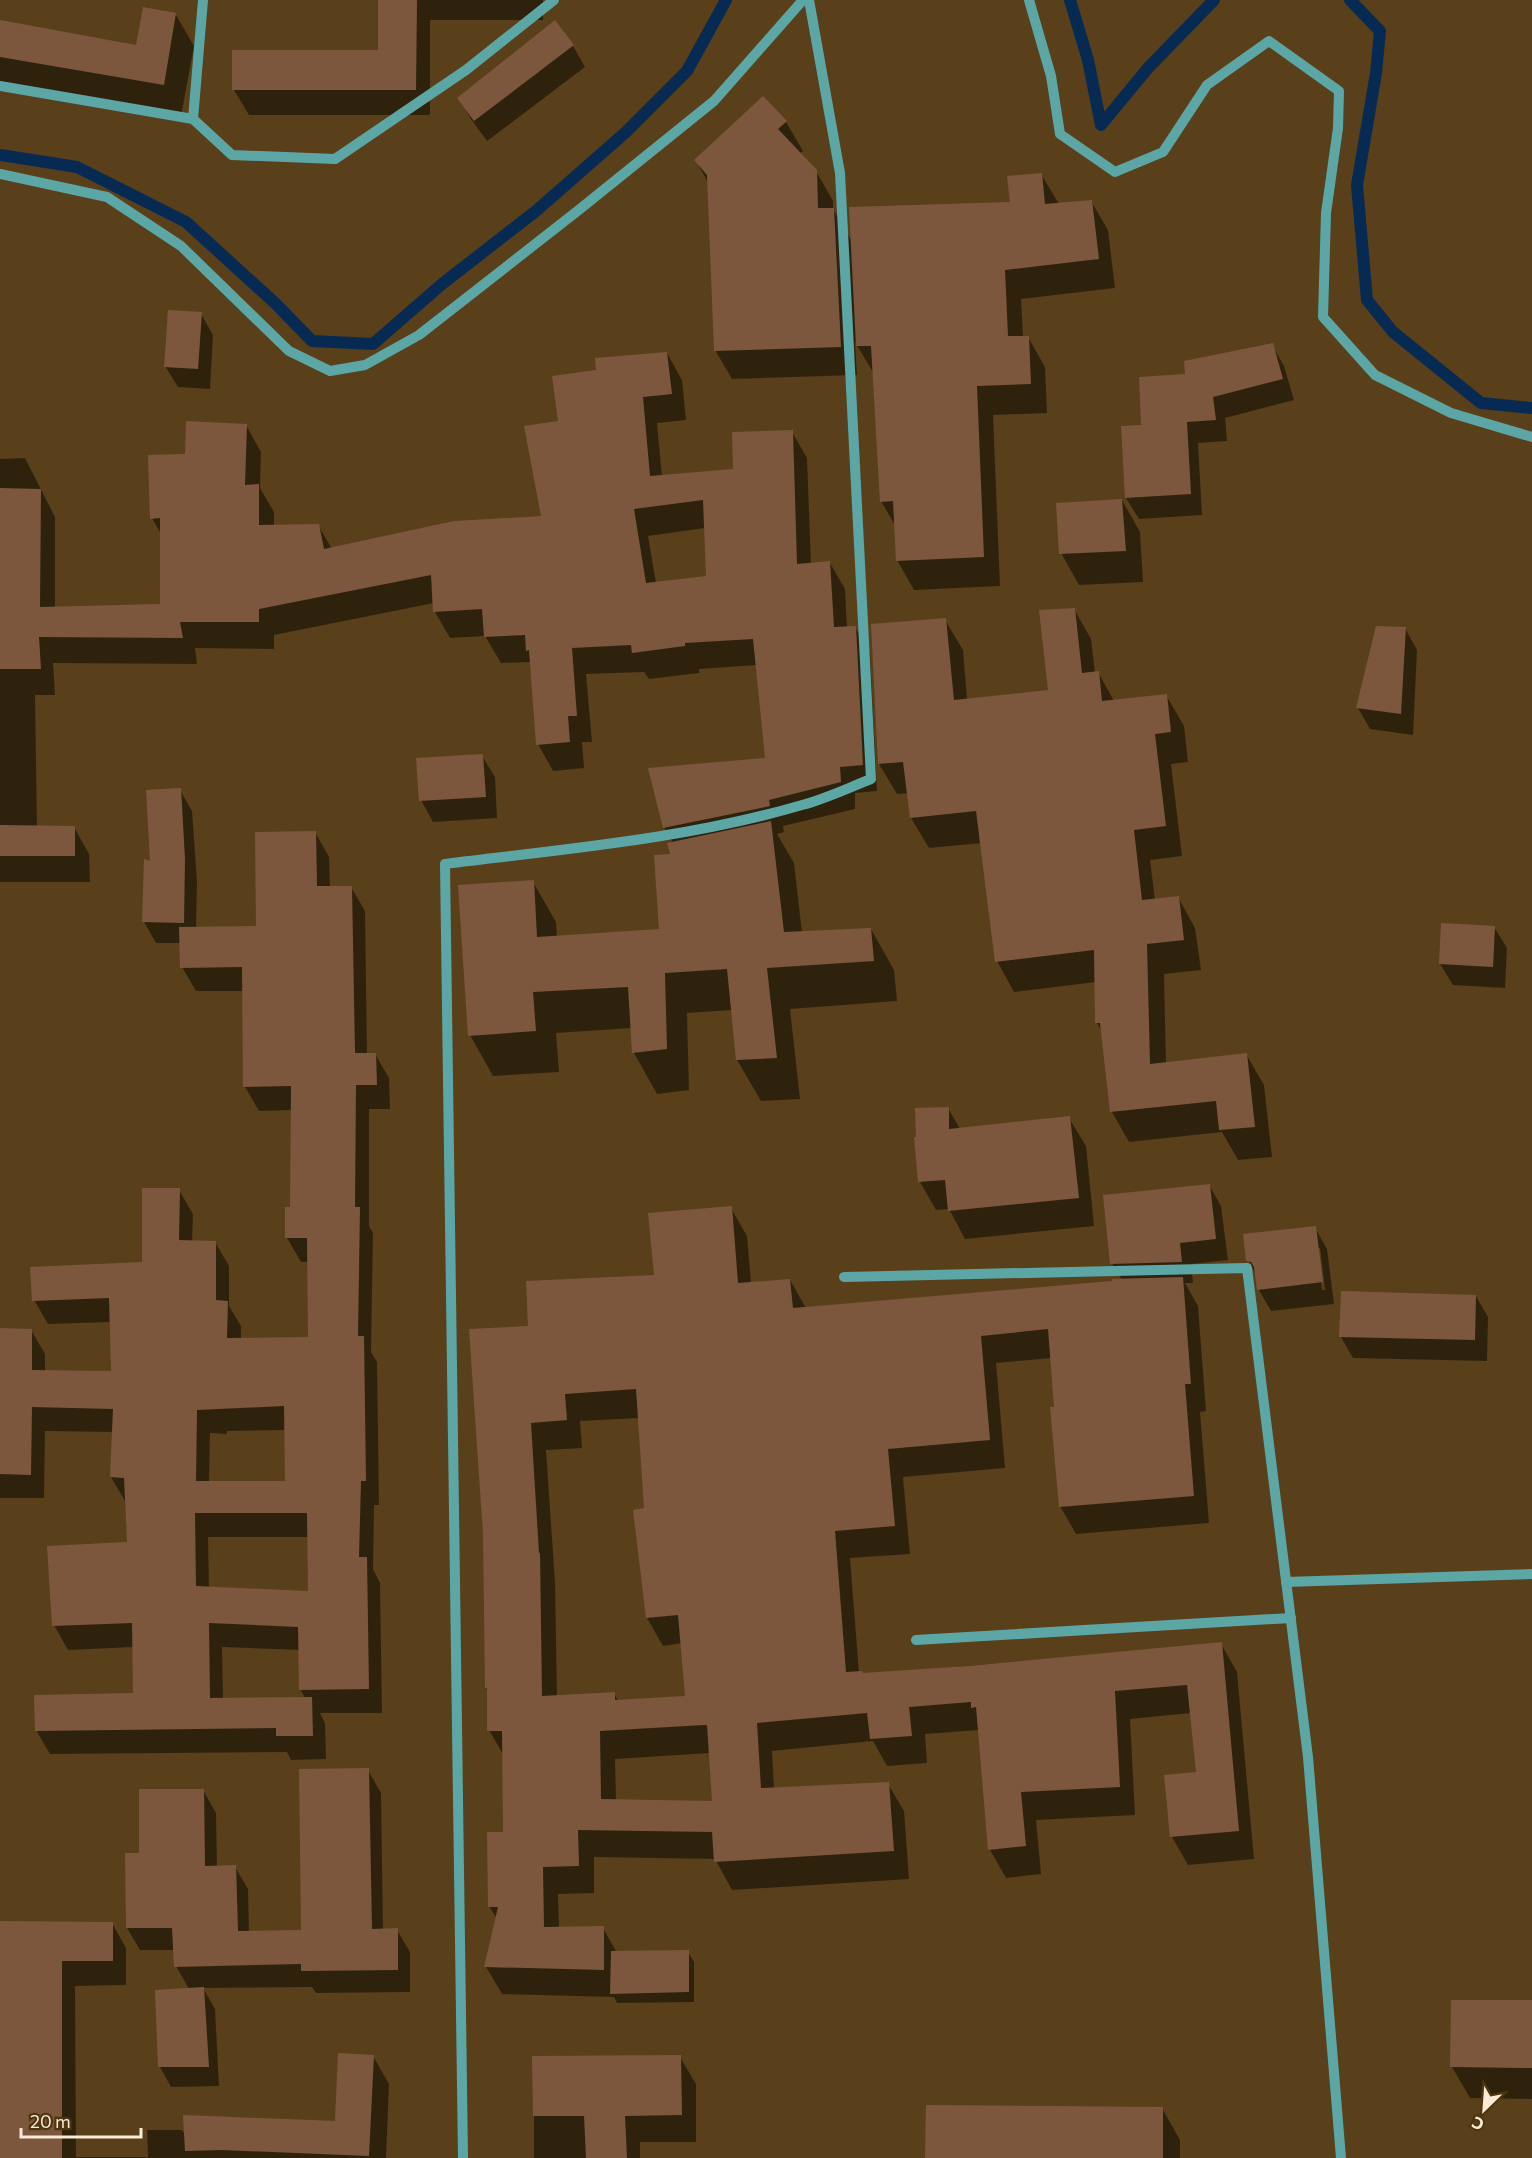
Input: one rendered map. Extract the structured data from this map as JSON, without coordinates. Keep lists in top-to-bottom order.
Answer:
{
  "scale_bar": "20 m",
  "north": "bottom left"
}
